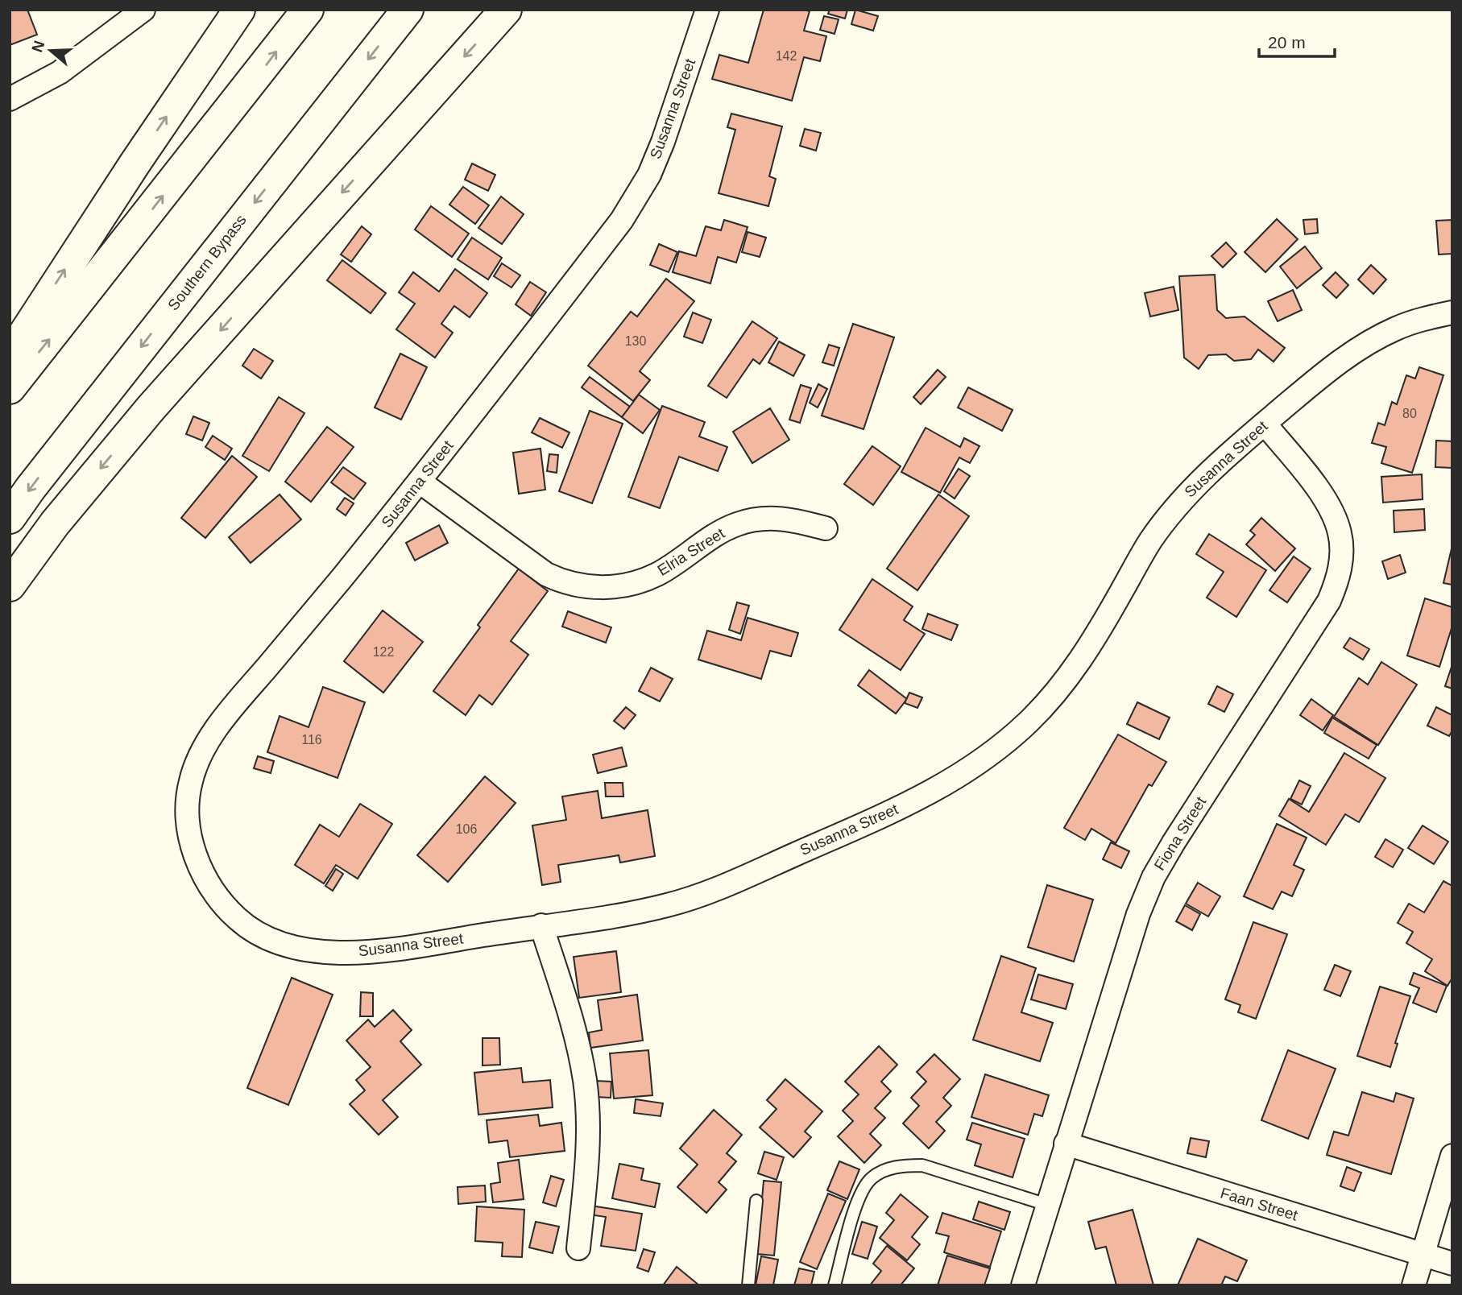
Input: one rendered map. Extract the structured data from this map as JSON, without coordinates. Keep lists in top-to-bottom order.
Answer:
{
  "streets": {
    "highway": ["Southern Bypass"],
    "street": [
      "Susanna Street",
      "Elria Street",
      "Fiona Street",
      "Faan Street"
    ]
  },
  "crossings": [
    ["Susanna Street", "Elria Street"],
    ["Susanna Street", "Fiona Street"],
    ["Fiona Street", "Faan Street"]
  ],
  "house_numbers": [
    "142",
    "130",
    "80",
    "122",
    "116",
    "106"
  ],
  "scale_bar": "20 m",
  "north": "left"
}
